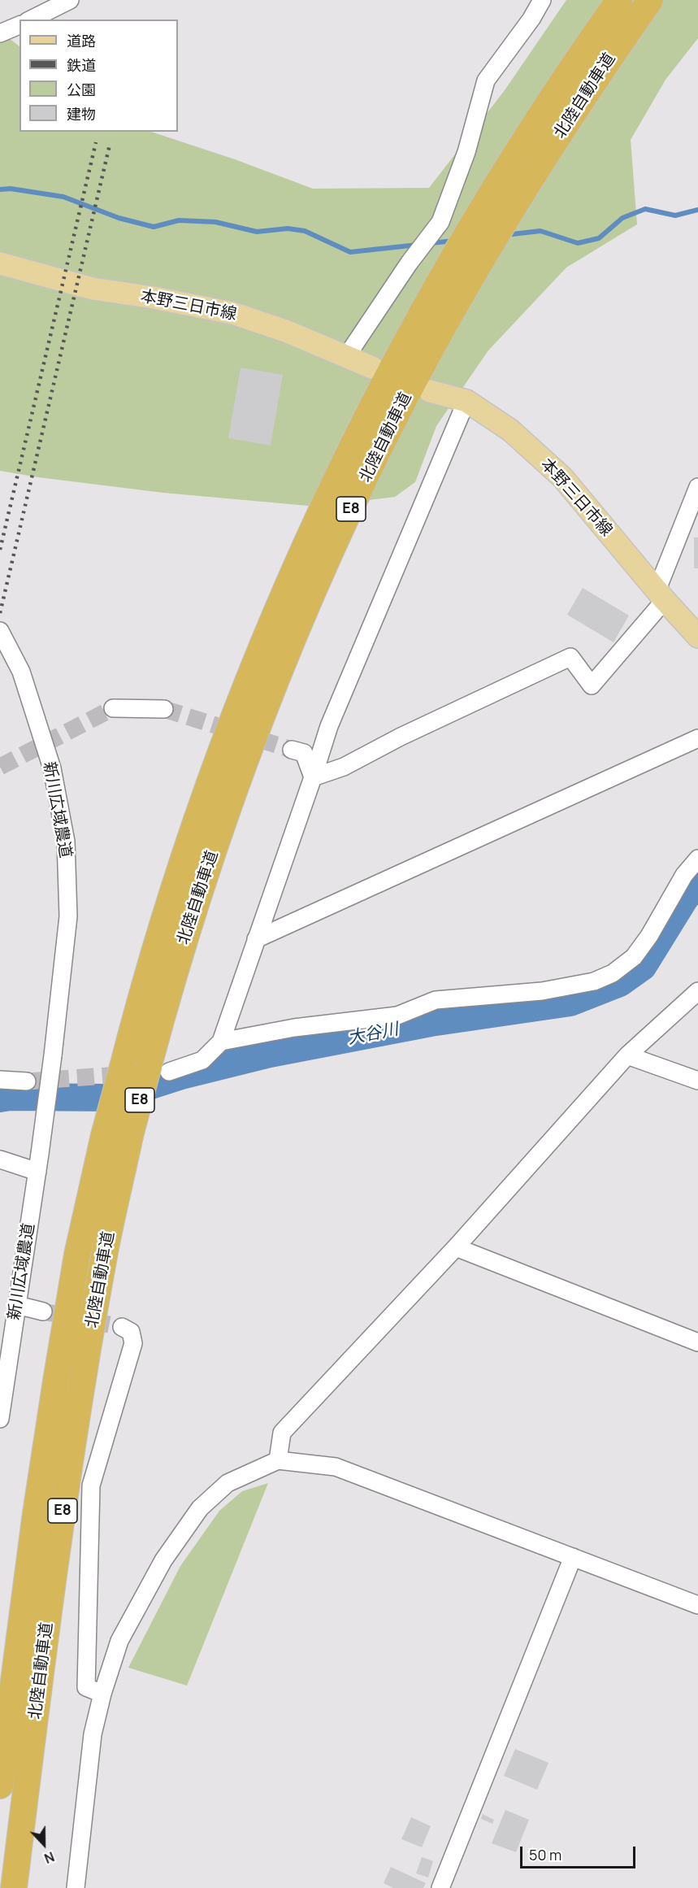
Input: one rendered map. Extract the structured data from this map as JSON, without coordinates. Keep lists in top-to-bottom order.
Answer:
{
  "streets": {
    "highway": ["北陸自動車道", "E8"],
    "main road": ["本野三日市線"],
    "street": ["新川広域農道"]
  },
  "water": ["大谷川"],
  "legend": [
    "道路",
    "鉄道",
    "公園",
    "建物"
  ],
  "scale_bar": "50 m",
  "north": "bottom"
}
